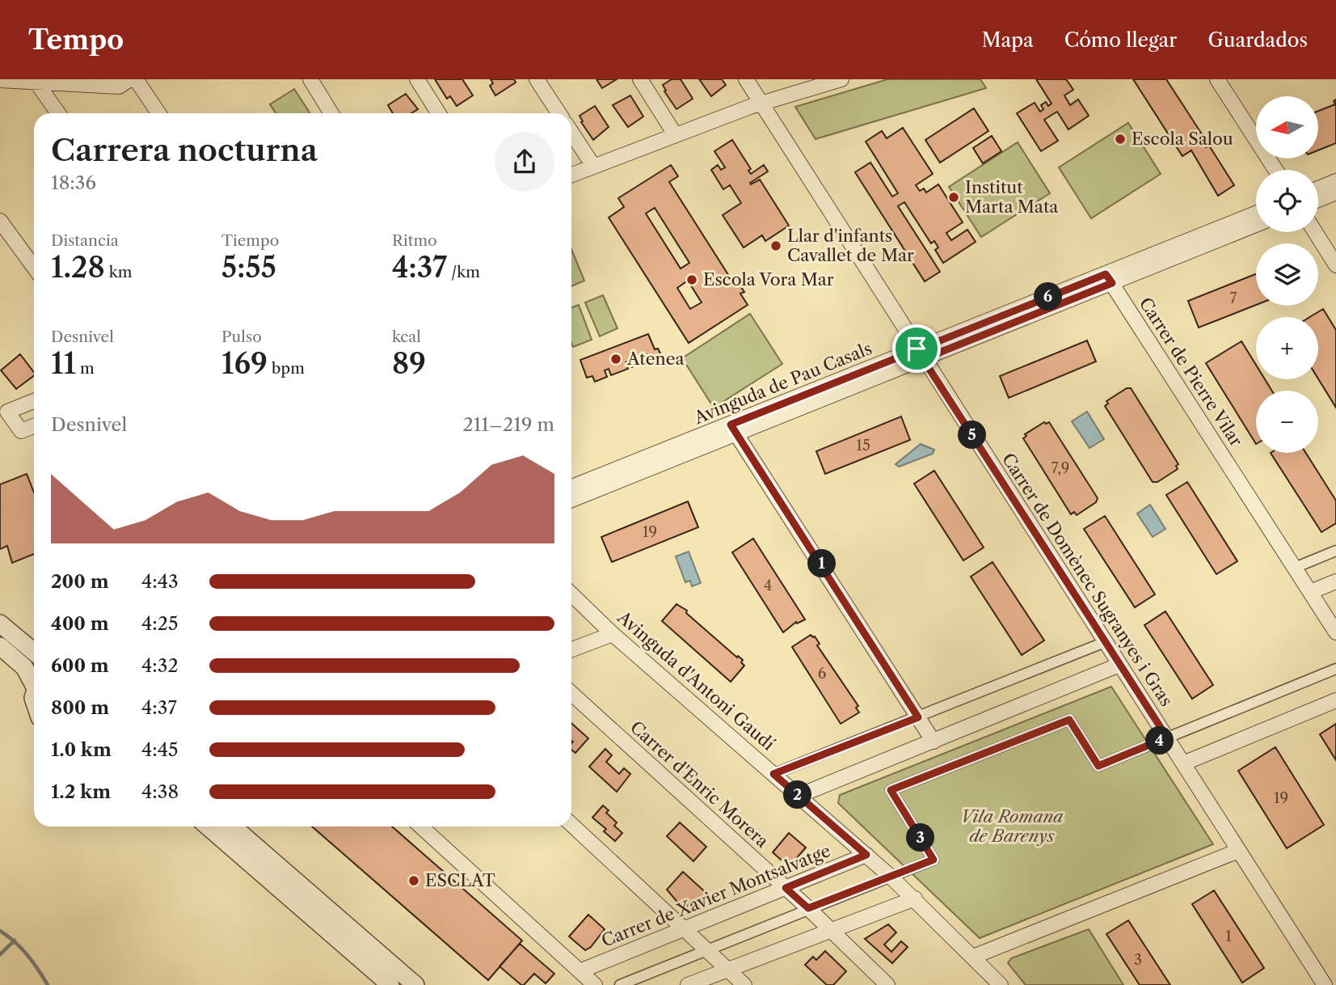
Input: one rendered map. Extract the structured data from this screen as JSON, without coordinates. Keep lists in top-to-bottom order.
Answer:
{
  "streets": {
    "street": [
      "Carrer de Pierre Vilar",
      "Avinguda de Pau Casals",
      "Carrer de Domènec Sugranyes i Gras",
      "Avinguda d'Antoni Gaudí",
      "Carrer d'Enric Morera",
      "Carrer de Xavier Montsalvatge"
    ]
  },
  "crossings": [
    ["Carrer de Pierre Vilar", "Avinguda de Pau Casals"],
    ["Avinguda de Pau Casals", "Carrer de Domènec Sugranyes i Gras"],
    ["Avinguda d'Antoni Gaudí", "Carrer de Xavier Montsalvatge"],
    ["Carrer d'Enric Morera", "Carrer de Xavier Montsalvatge"]
  ],
  "parks": ["Vila Romana de Barenys"],
  "places": [
    "Escola Salou",
    "Institut Marta Mata",
    "Llar d'infants Cavallet de Mar",
    "Escola Vora Mar",
    "Atenea",
    "ESCLAT"
  ],
  "house_numbers": [
    "7",
    "15",
    "7,9",
    "19",
    "4",
    "6",
    "19",
    "1",
    "3"
  ],
  "north": "left",
  "page": {
    "header": "Tempo",
    "nav": ["Mapa", "Cómo llegar", "Guardados"],
    "map_buttons": ["+", "−"],
    "heading": ["Carrera nocturna", "18:36"],
    "stats": [
      ["Distancia", "1.28 km"],
      ["Tiempo", "5:55"],
      ["Ritmo", "4:37 /km"],
      ["Desnivel", "11 m"],
      ["Pulso", "169 bpm"],
      ["kcal", "89"]
    ],
    "pins": [
      "6",
      "5",
      "1",
      "4",
      "2",
      "3"
    ],
    "chart": ["Desnivel", "211–219 m"],
    "list": [
      {
        "name": "200 m",
        "note": "4:43"
      },
      {
        "name": "400 m",
        "note": "4:25"
      },
      {
        "name": "600 m",
        "note": "4:32"
      },
      {
        "name": "800 m",
        "note": "4:37"
      },
      {
        "name": "1.0 km",
        "note": "4:45"
      },
      {
        "name": "1.2 km",
        "note": "4:38"
      }
    ]
  }
}
